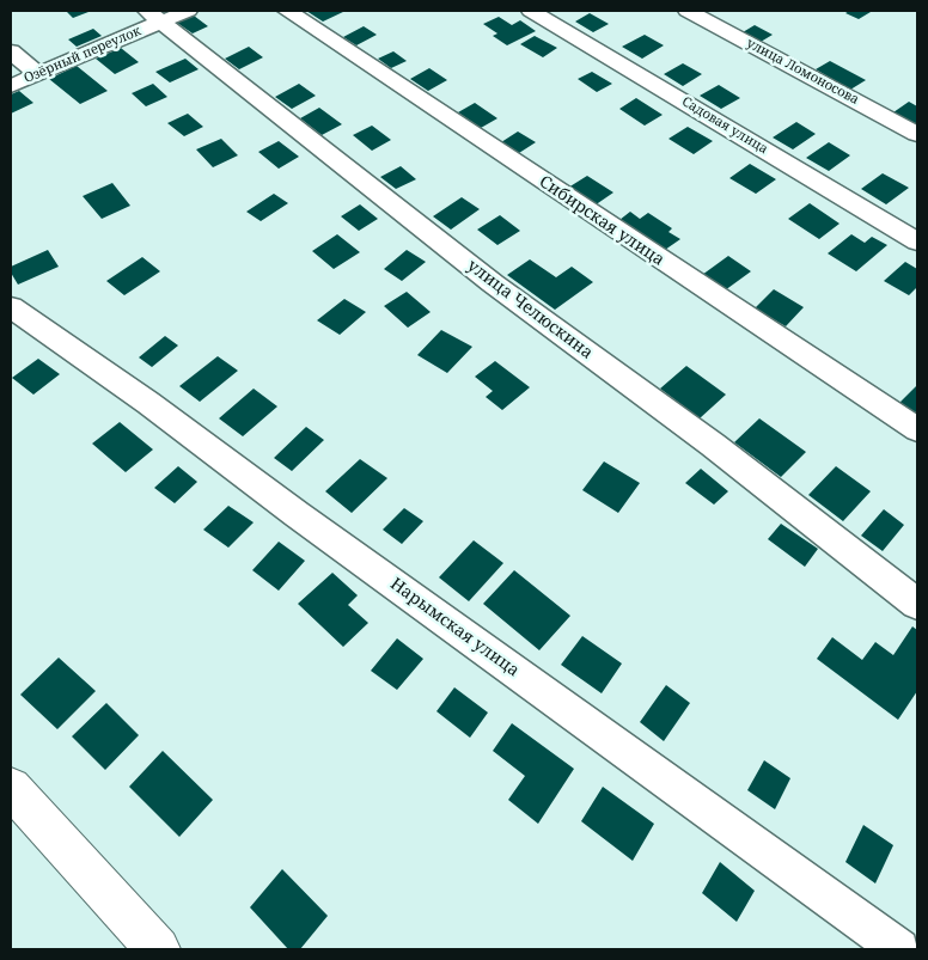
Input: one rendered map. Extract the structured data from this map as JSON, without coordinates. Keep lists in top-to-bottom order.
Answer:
{
  "streets": {
    "street": [
      "Озёрный переулок",
      "улица Ломоносова",
      "Садовая улица",
      "Сибирская улица",
      "улица Челюскина",
      "Нарымская улица"
    ]
  },
  "crossings": [
    ["Озёрный переулок", "улица Челюскина"]
  ]
}
